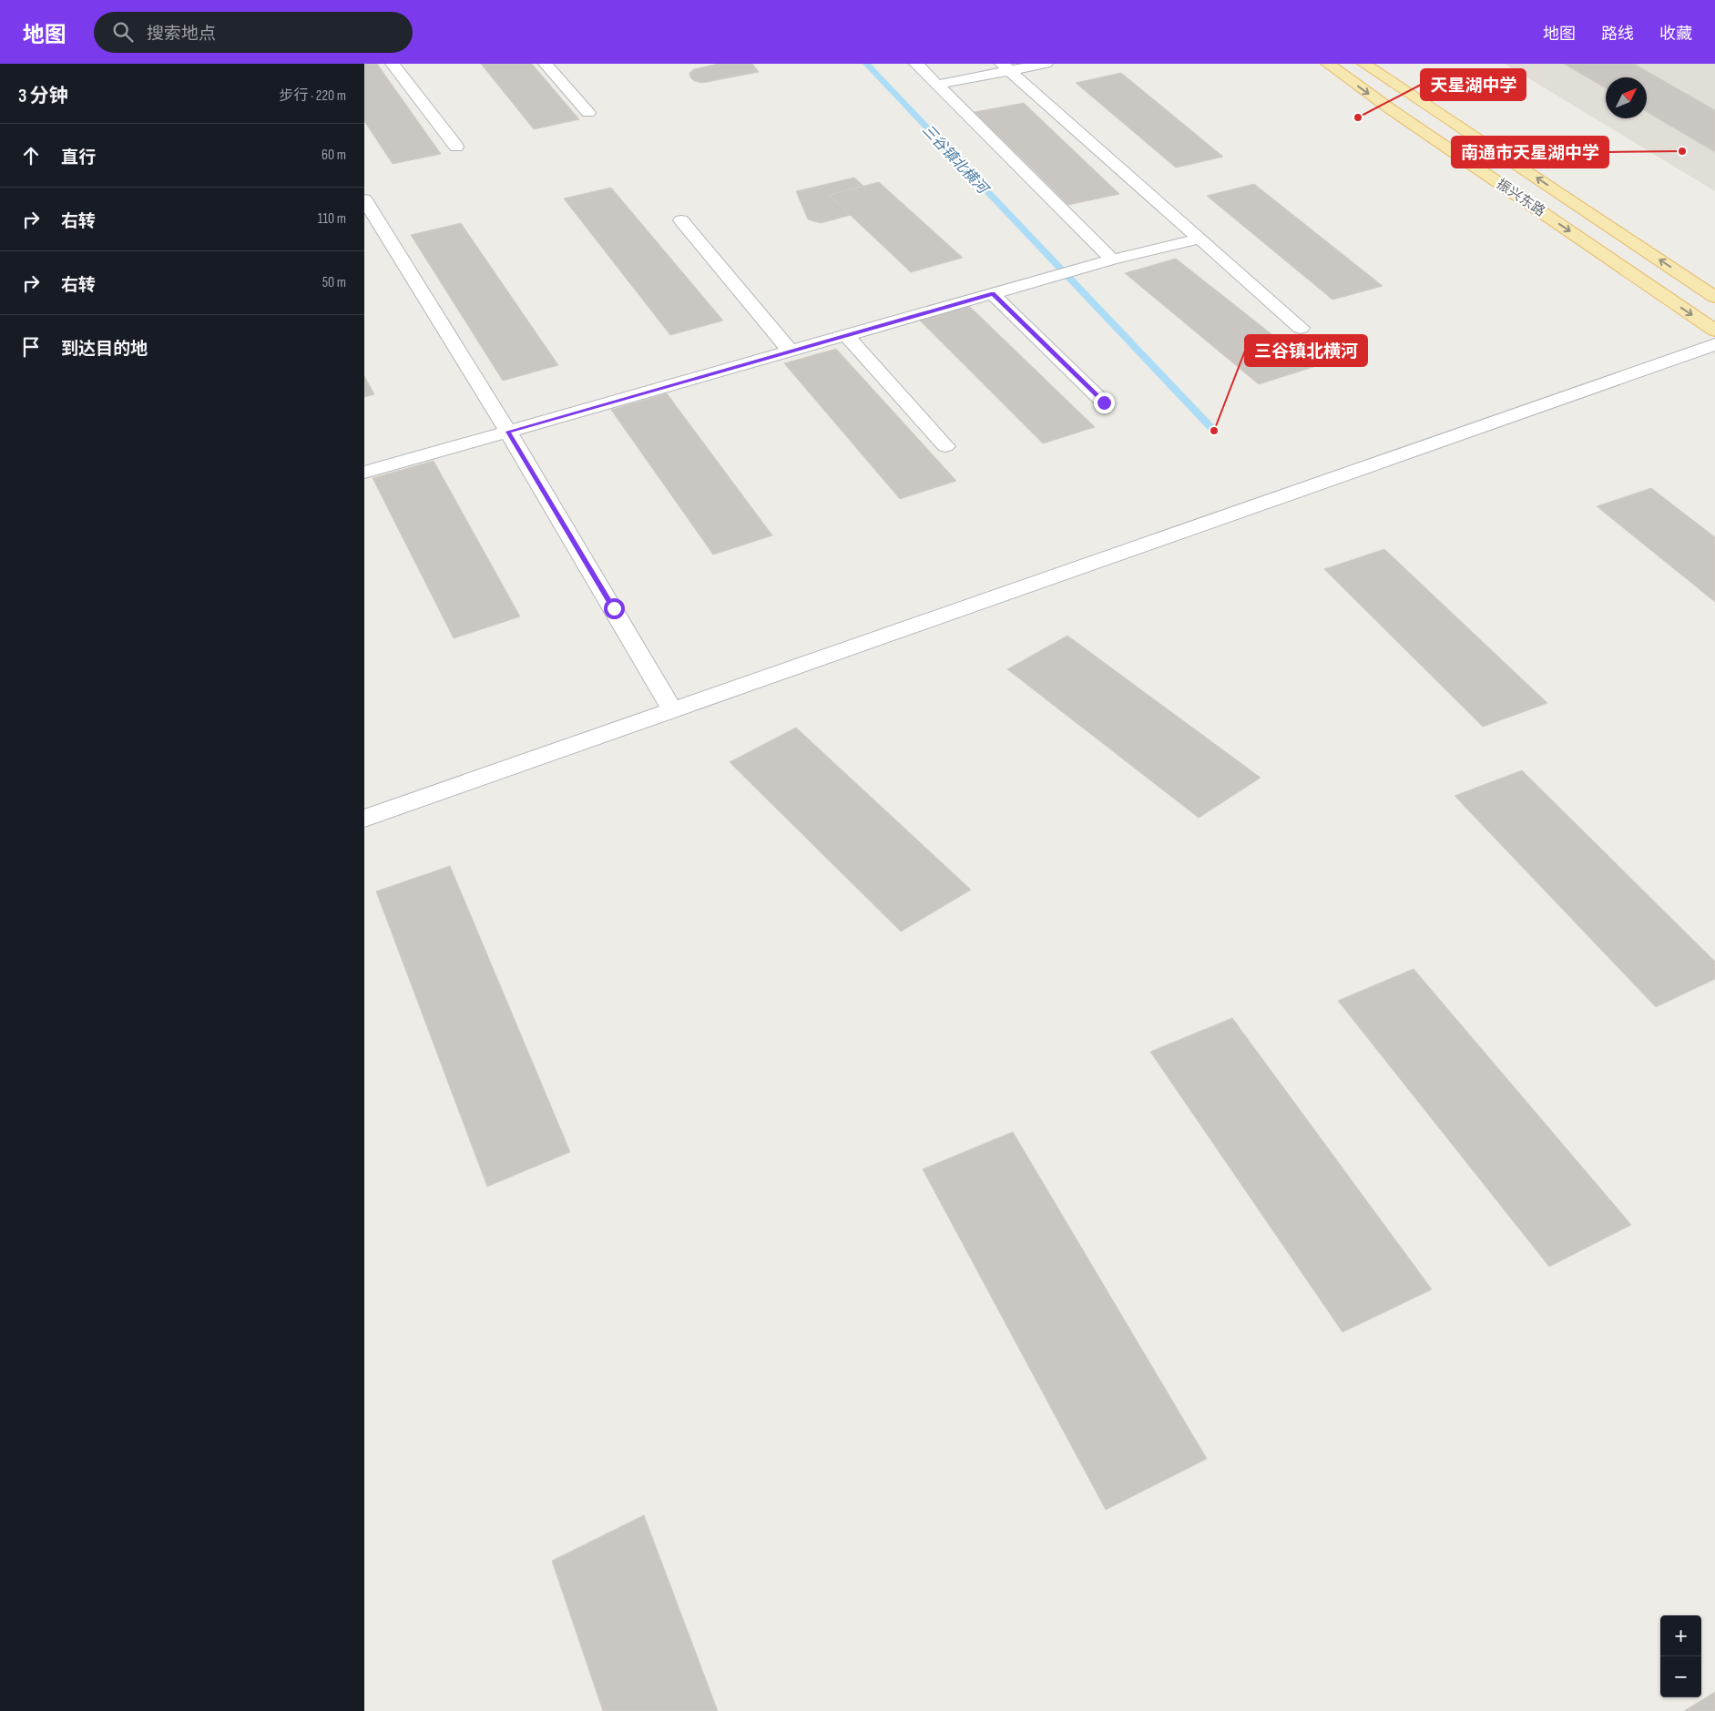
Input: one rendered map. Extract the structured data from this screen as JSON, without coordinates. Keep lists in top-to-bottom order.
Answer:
{
  "streets": {
    "main road": ["振兴东路"]
  },
  "water": ["三谷镇北横河"],
  "places": ["天星湖中学", "南通市天星湖中学", "三谷镇北横河"],
  "north": "top right",
  "page": {
    "header": "地图",
    "search": "搜索地点",
    "nav": ["地图", "路线", "收藏"],
    "heading": ["3 分钟", "步行 · 220 m"],
    "list": [
      ["直行", "60 m"],
      ["右转", "110 m"],
      ["右转", "50 m"],
      "到达目的地"
    ],
    "map_buttons": ["+", "−"]
  }
}
